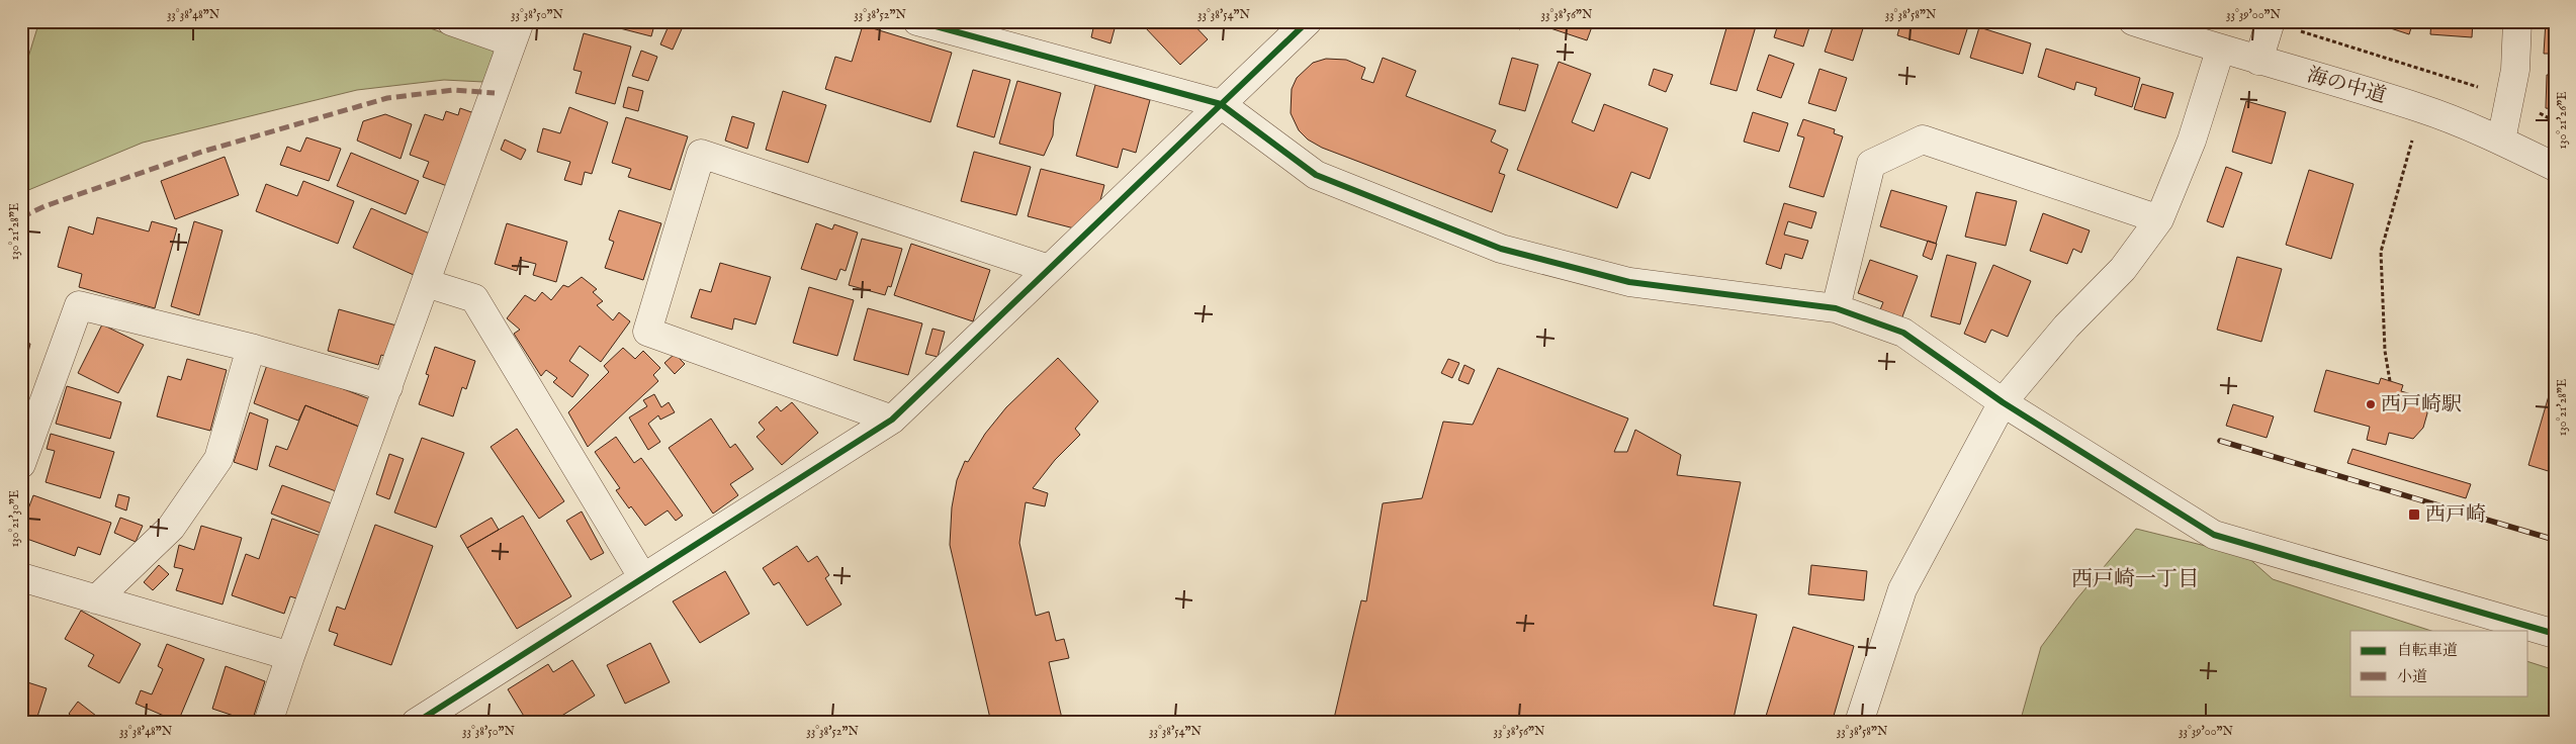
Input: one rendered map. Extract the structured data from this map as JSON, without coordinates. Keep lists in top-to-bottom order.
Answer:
{
  "streets": {
    "street": ["海の中道"]
  },
  "districts": ["西戸崎一丁目"],
  "places": {
    "other": ["西戸崎駅"],
    "transit": ["西戸崎"]
  },
  "legend": ["自転車道", "小道"],
  "coordinates": [
    "33°38'48\"N",
    "33°38'50\"N",
    "33°38'52\"N",
    "33°38'54\"N",
    "33°38'56\"N",
    "33°38'58\"N",
    "33°39'00\"N",
    "130°21'26\"E",
    "130°21'28\"E",
    "130°21'30\"E"
  ]
}
